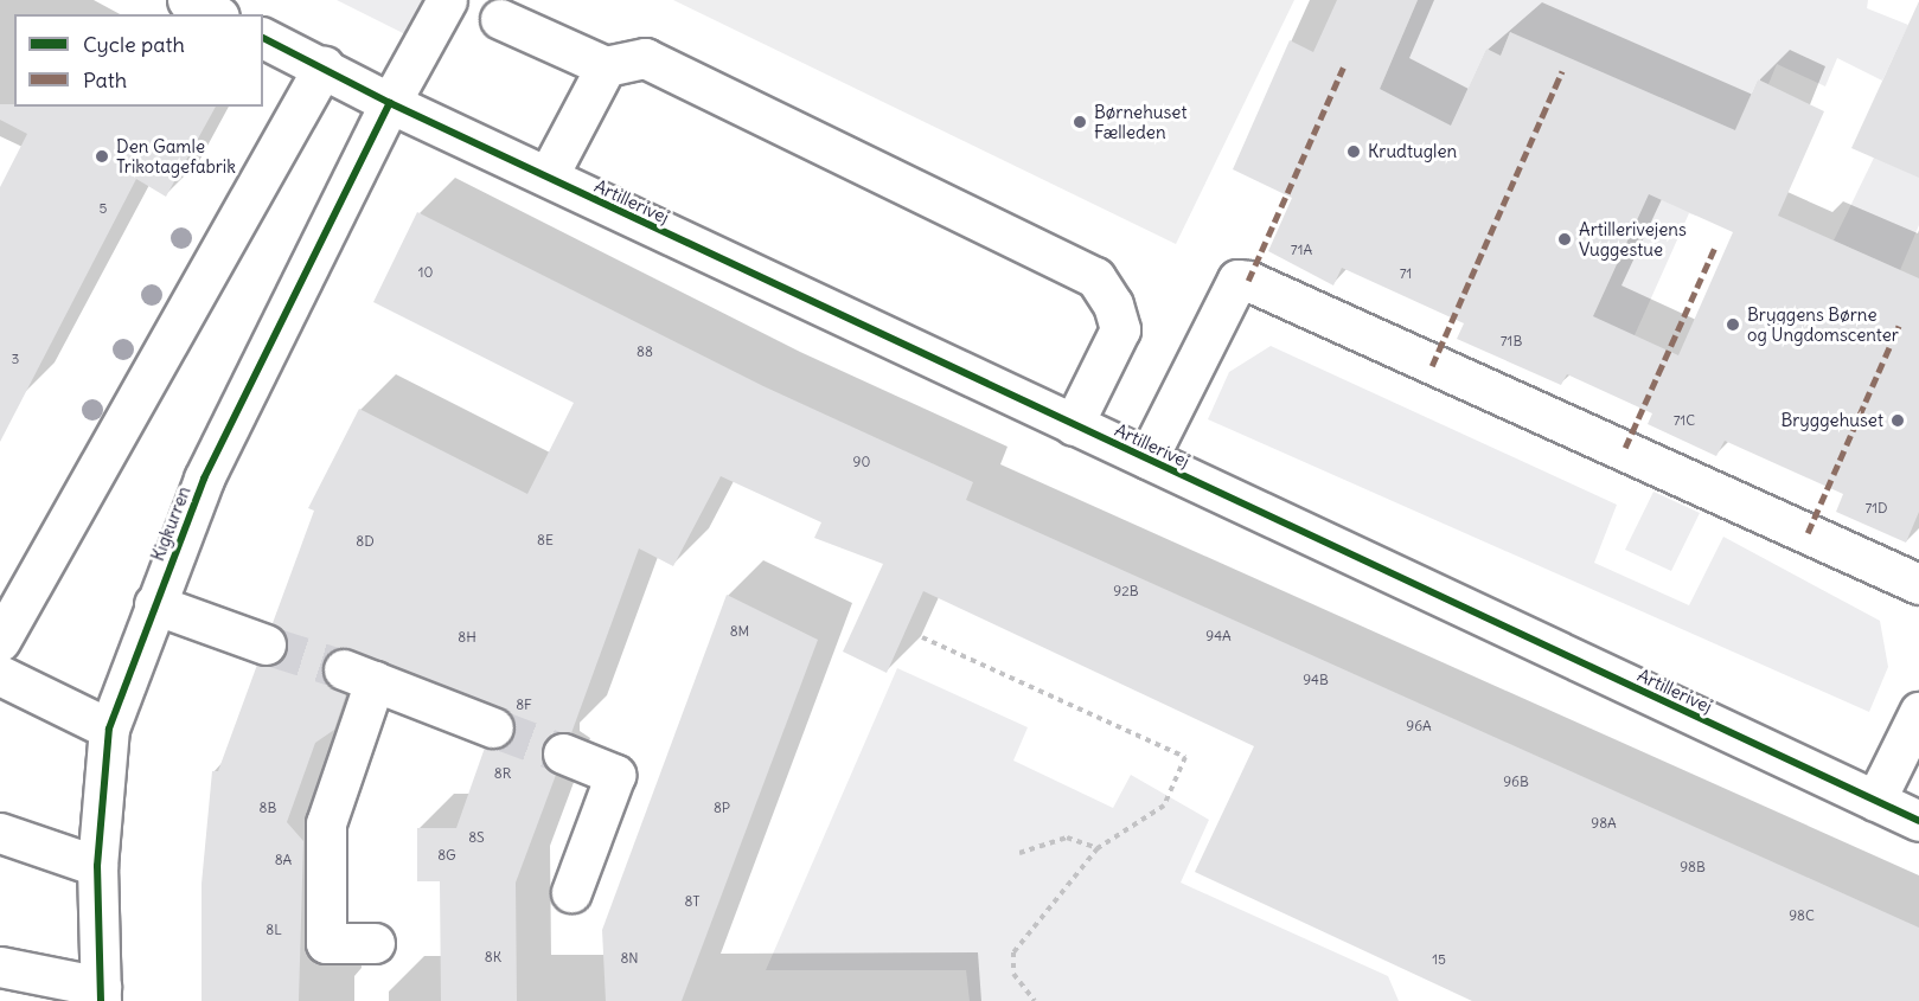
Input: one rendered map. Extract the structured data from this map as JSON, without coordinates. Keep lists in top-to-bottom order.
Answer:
{
  "streets": {
    "street": ["Artillerivej", "Kigkurren"]
  },
  "crossings": [
    ["Artillerivej", "Kigkurren"]
  ],
  "places": [
    "Børnehuset Fælleden",
    "Krudtuglen",
    "Den Gamle Trikotagefabrik",
    "Artillerivejens Vuggestue",
    "Bryggens Børne og Ungdomscenter",
    "Bryggehuset"
  ],
  "house_numbers": [
    "5",
    "71A",
    "10",
    "71",
    "71B",
    "88",
    "3",
    "71C",
    "90",
    "71D",
    "8E",
    "8D",
    "92B",
    "8M",
    "94A",
    "8H",
    "94B",
    "8F",
    "96A",
    "8R",
    "96B",
    "8B",
    "8P",
    "98A",
    "8S",
    "8G",
    "8A",
    "98B",
    "8T",
    "98C",
    "8L",
    "8K",
    "8N",
    "15"
  ],
  "legend": ["Cycle path", "Path"]
}
